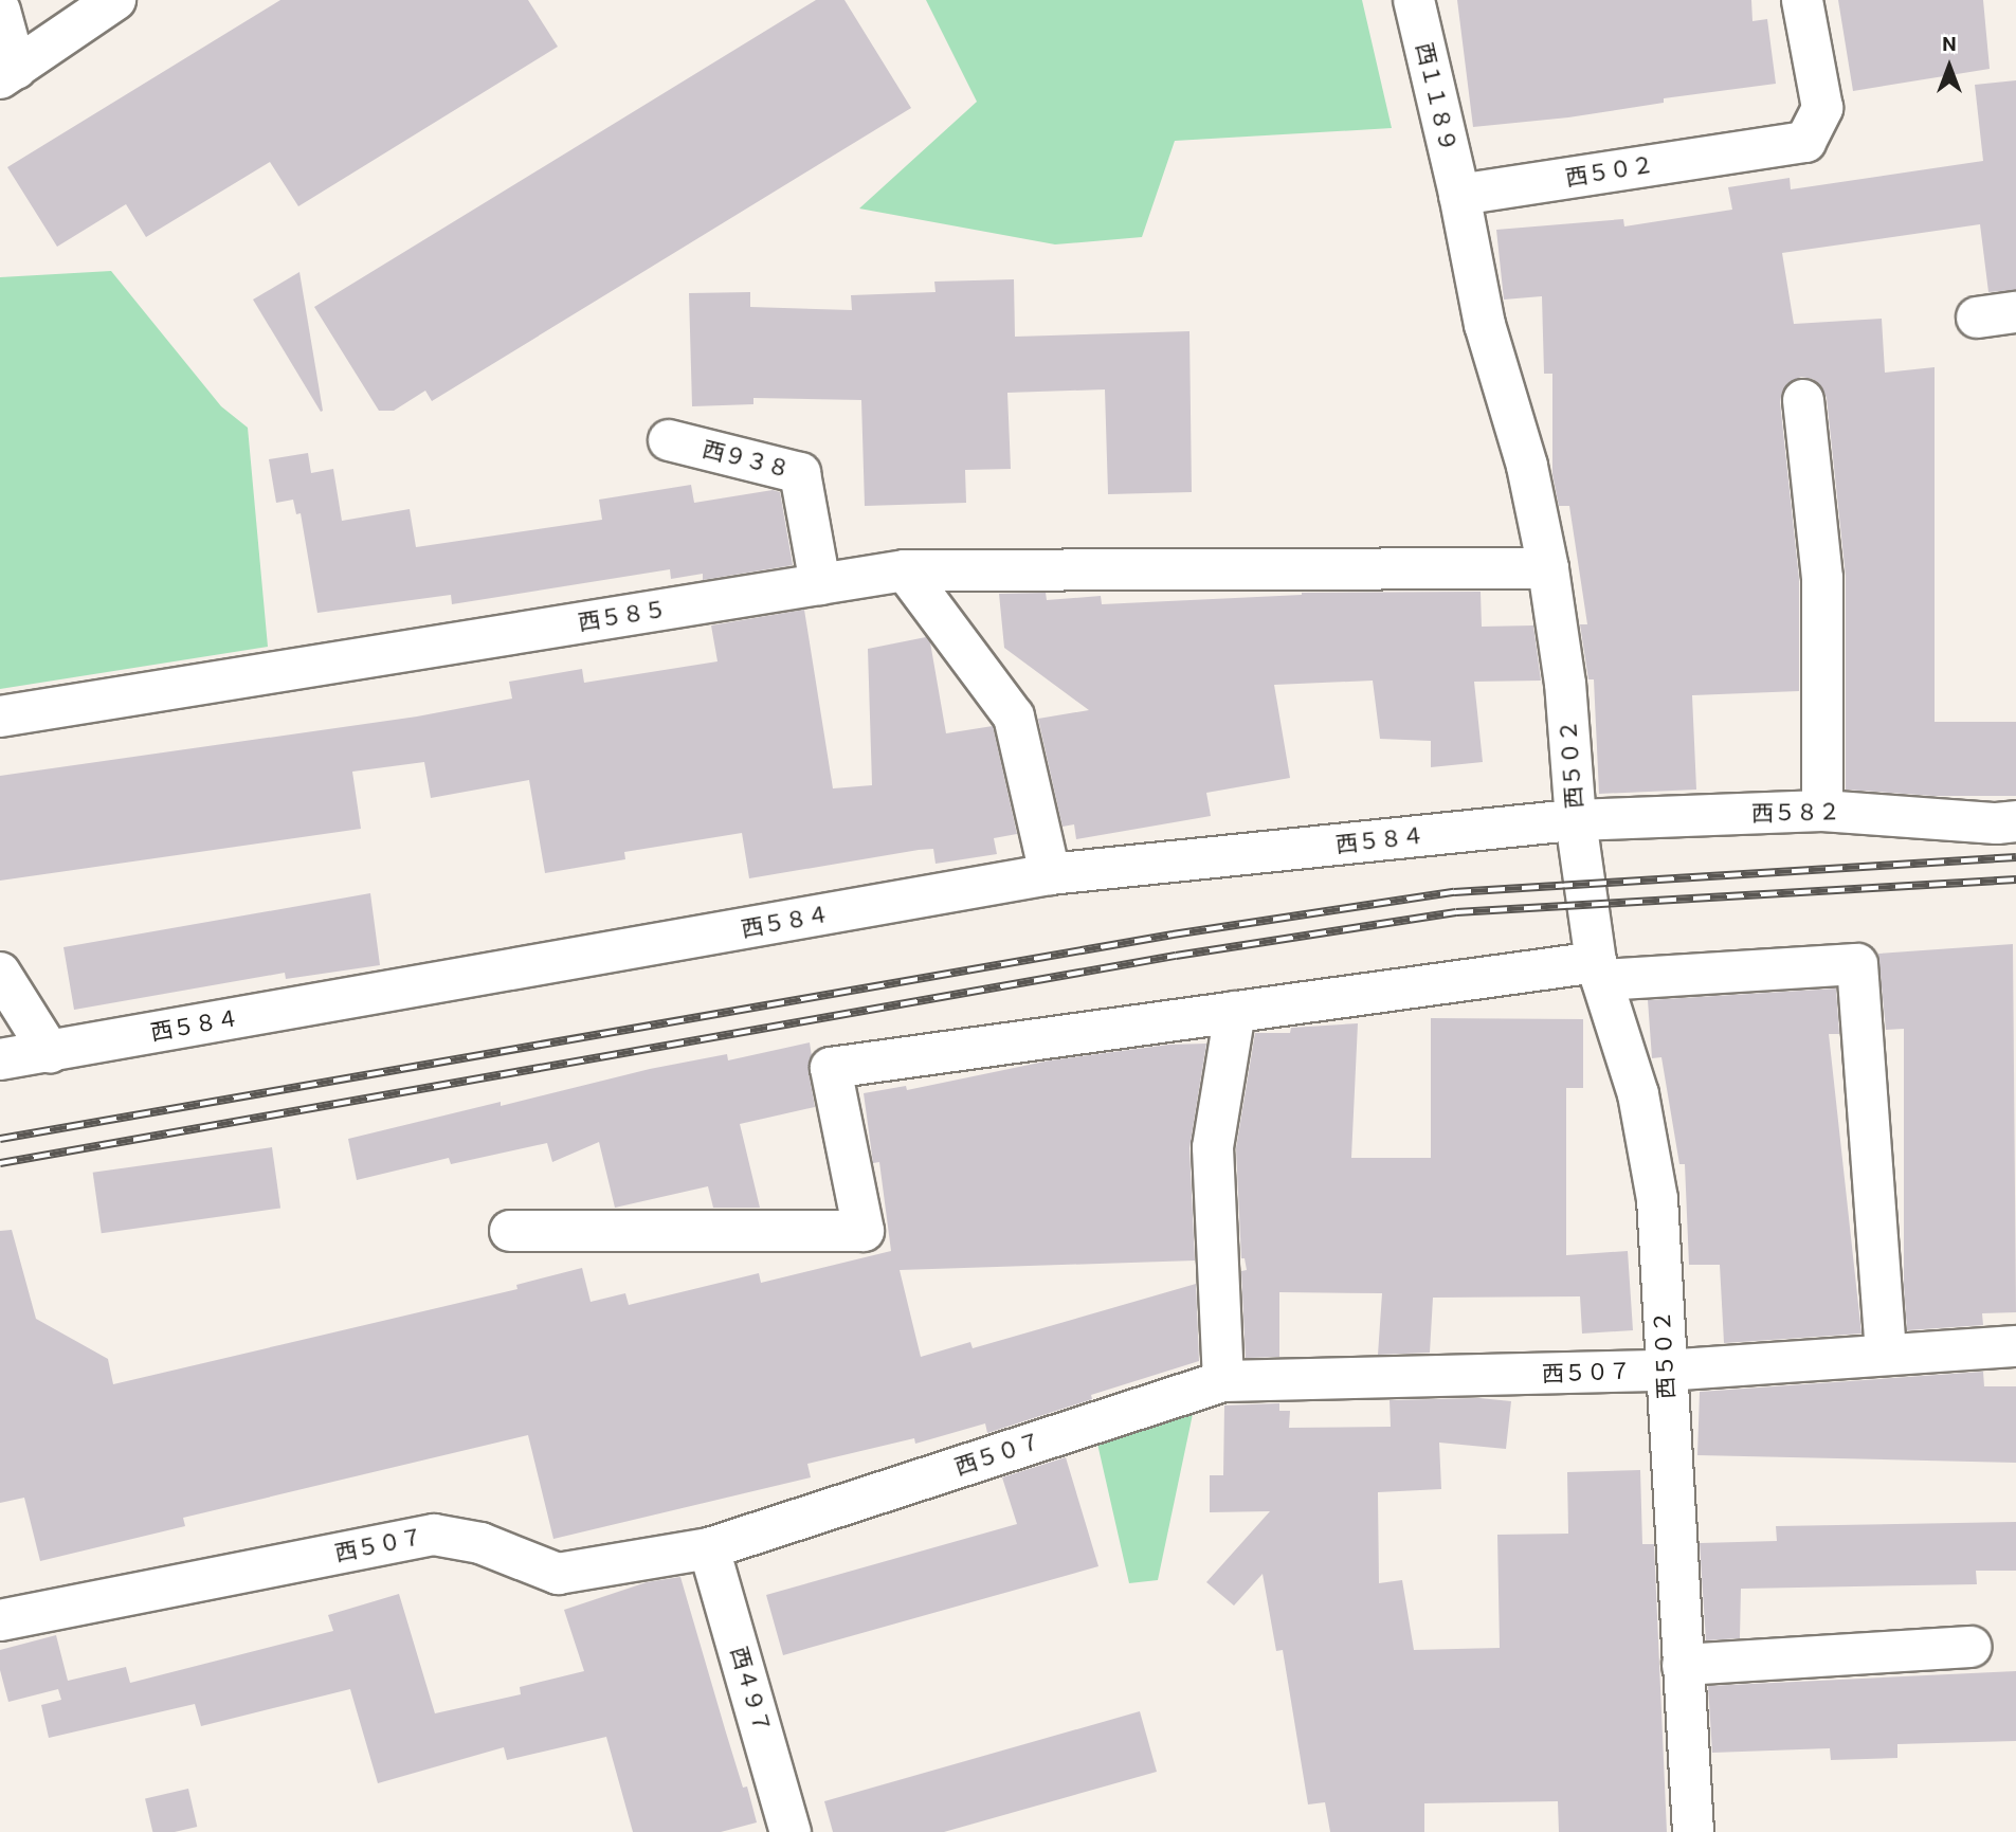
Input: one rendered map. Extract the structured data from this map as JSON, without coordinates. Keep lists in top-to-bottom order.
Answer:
{
  "streets": {
    "street": [
      "西１１８９",
      "西５０２",
      "西９３８",
      "西５８５",
      "西５８２",
      "西５８４",
      "西５０７",
      "西４９７"
    ]
  },
  "crossings": [
    ["西１１８９", "西５０２"],
    ["西５０２", "西５８５"],
    ["西５０２", "西５８２"],
    ["西５０２", "西５８４"],
    ["西５０２", "西５０７"],
    ["西９３８", "西５８５"],
    ["西５８２", "西５８４"],
    ["西５０７", "西４９７"]
  ],
  "north": "top"
}
